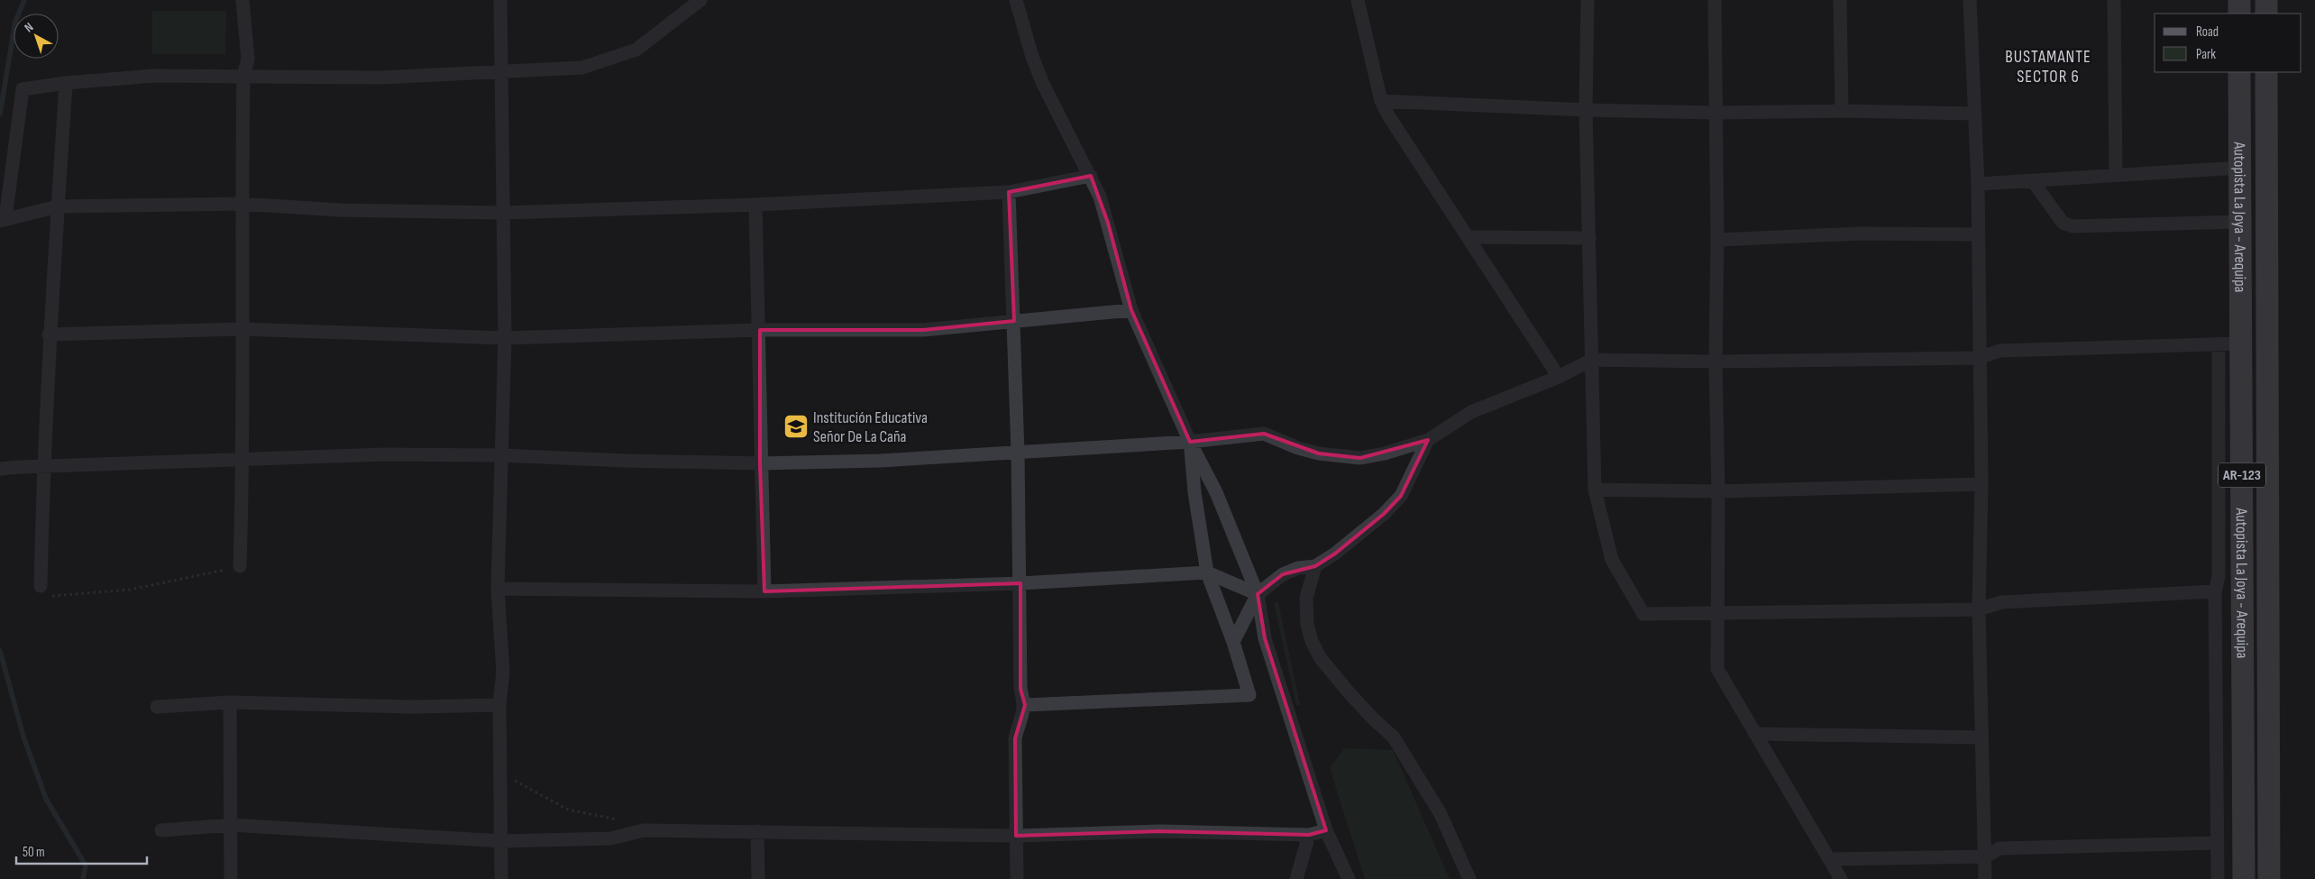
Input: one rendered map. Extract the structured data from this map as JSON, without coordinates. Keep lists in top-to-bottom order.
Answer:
{
  "streets": {
    "main road": ["Autopista La Joya - Arequipa", "AR-123"]
  },
  "districts": ["BUSTAMANTE SECTOR 6"],
  "places": {
    "school or university": ["Institución Educativa Señor De La Caña"]
  },
  "legend": ["Road", "Park"],
  "scale_bar": "50 m",
  "north": "top left"
}
